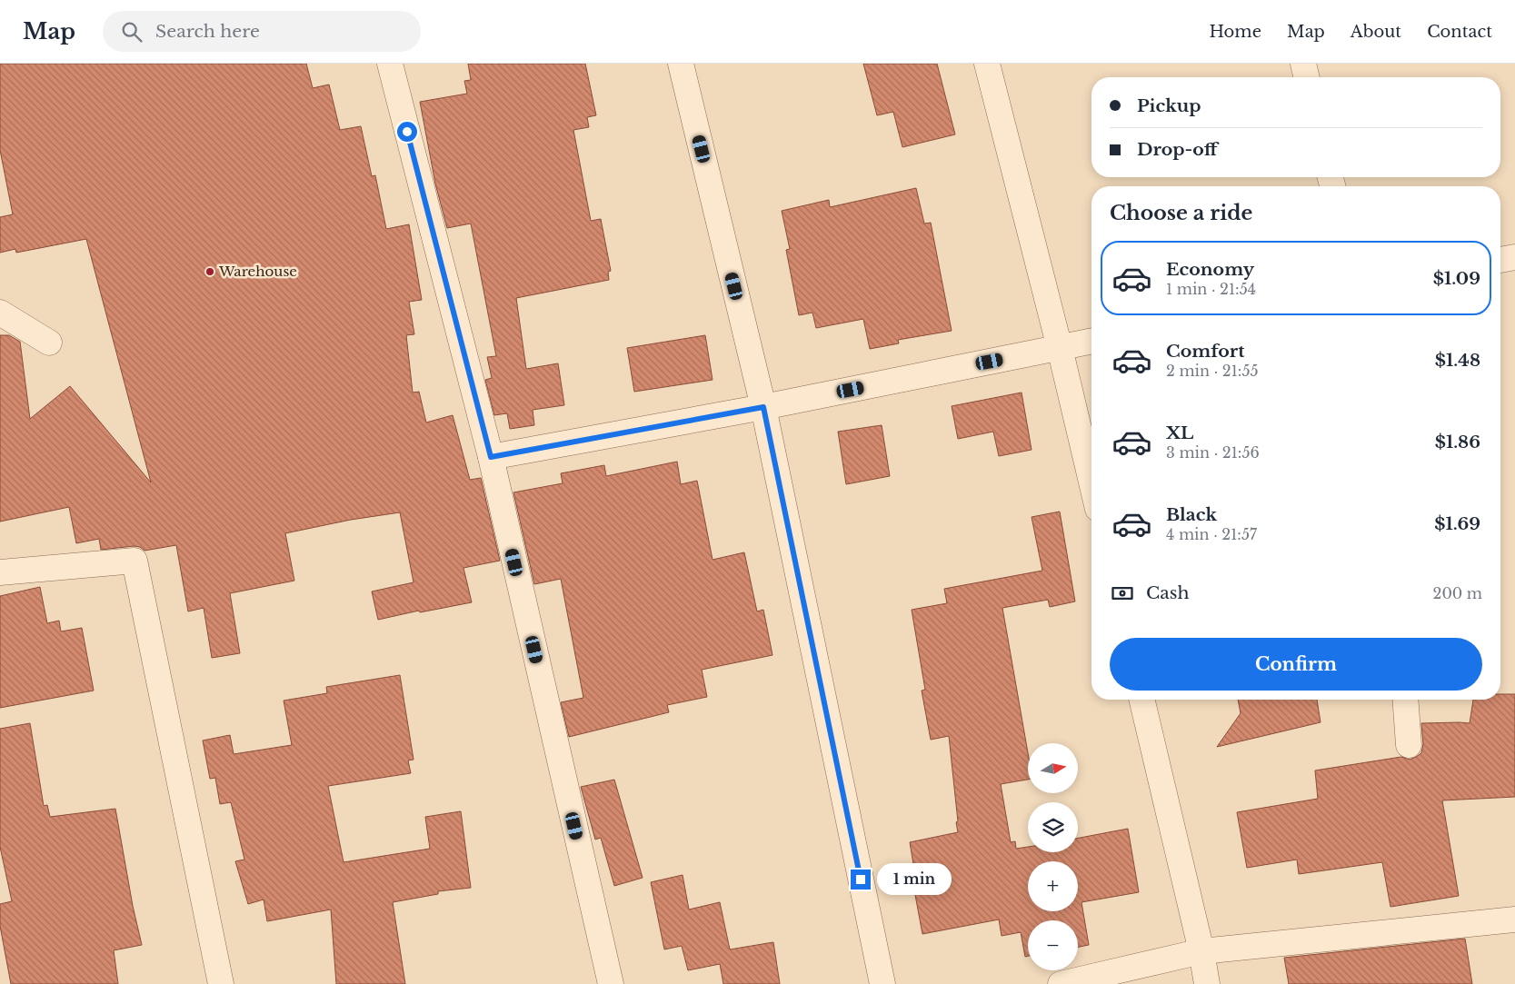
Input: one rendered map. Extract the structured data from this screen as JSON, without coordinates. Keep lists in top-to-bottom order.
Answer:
{
  "places": ["Warehouse"],
  "north": "right",
  "page": {
    "header": "Map",
    "search": "Search here",
    "nav": [
      "Home",
      "Map",
      "About",
      "Contact"
    ],
    "banner": ["Pickup", "Drop-off"],
    "heading": "Choose a ride",
    "list": [
      {
        "name": "Economy",
        "note": "1 min · 21:54",
        "value": "$1.09"
      },
      {
        "name": "Comfort",
        "note": "2 min · 21:55",
        "value": "$1.48"
      },
      {
        "name": "XL",
        "note": "3 min · 21:56",
        "value": "$1.86"
      },
      {
        "name": "Black",
        "note": "4 min · 21:57",
        "value": "$1.69"
      }
    ],
    "pay": ["Cash", "200 m"],
    "buttons": "Confirm",
    "map_buttons": ["+", "−"],
    "bubble": "1 min"
  }
}
